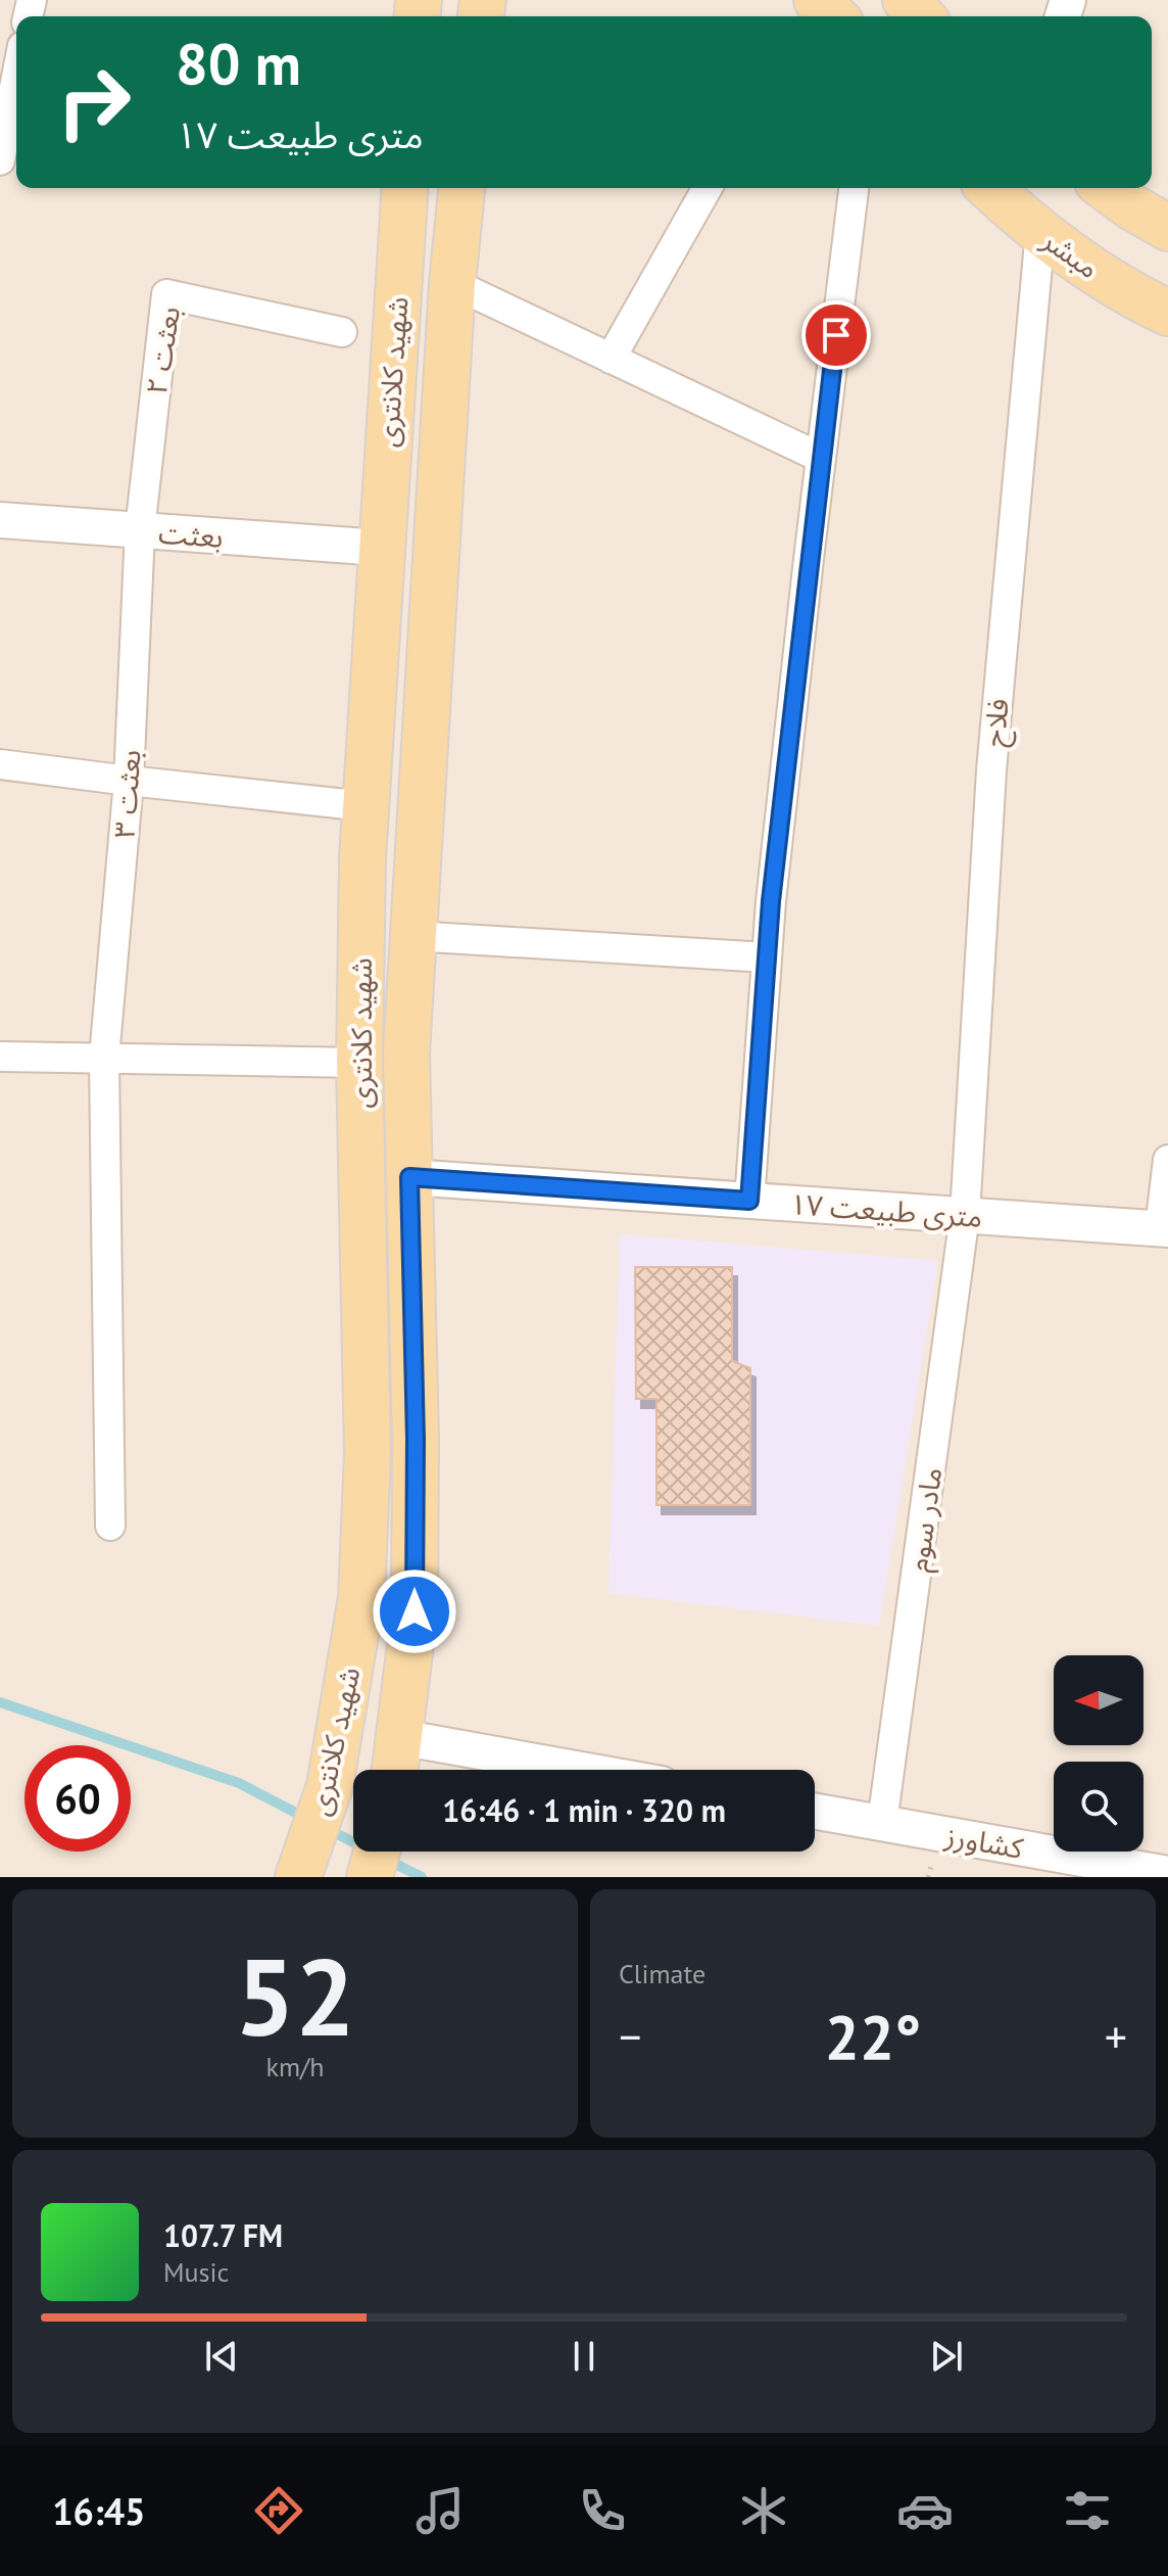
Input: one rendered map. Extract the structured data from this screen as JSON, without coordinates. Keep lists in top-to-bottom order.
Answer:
{
  "streets": {
    "main road": ["مبشر", "شهید کلانتری"],
    "street": [
      "بعثت ۲",
      "بعثت",
      "فلاح",
      "بعثت ۳",
      "۱۷ متری طبیعت",
      "مادر سوم",
      "کشاورز"
    ]
  },
  "crossings": [
    ["مبشر", "فلاح"],
    ["بعثت ۲", "بعثت"],
    ["بعثت ۲", "بعثت ۳"],
    ["شهید کلانتری", "بعثت"],
    ["شهید کلانتری", "۱۷ متری طبیعت"],
    ["بعثت", "بعثت ۳"],
    ["فلاح", "۱۷ متری طبیعت"],
    ["فلاح", "مادر سوم"],
    ["۱۷ متری طبیعت", "مادر سوم"],
    ["مادر سوم", "کشاورز"]
  ],
  "north": "left",
  "page": {
    "turn": ["80 m", "۱۷ متری طبیعت"],
    "limit": "60",
    "trip": "16:46 · 1 min · 320 m",
    "tile": [
      ["52", "km/h"],
      "Climate"
    ],
    "heat": ["−", "22°", "+"],
    "song": ["107.7 FM", "Music"],
    "tabs": "16:45"
  }
}
